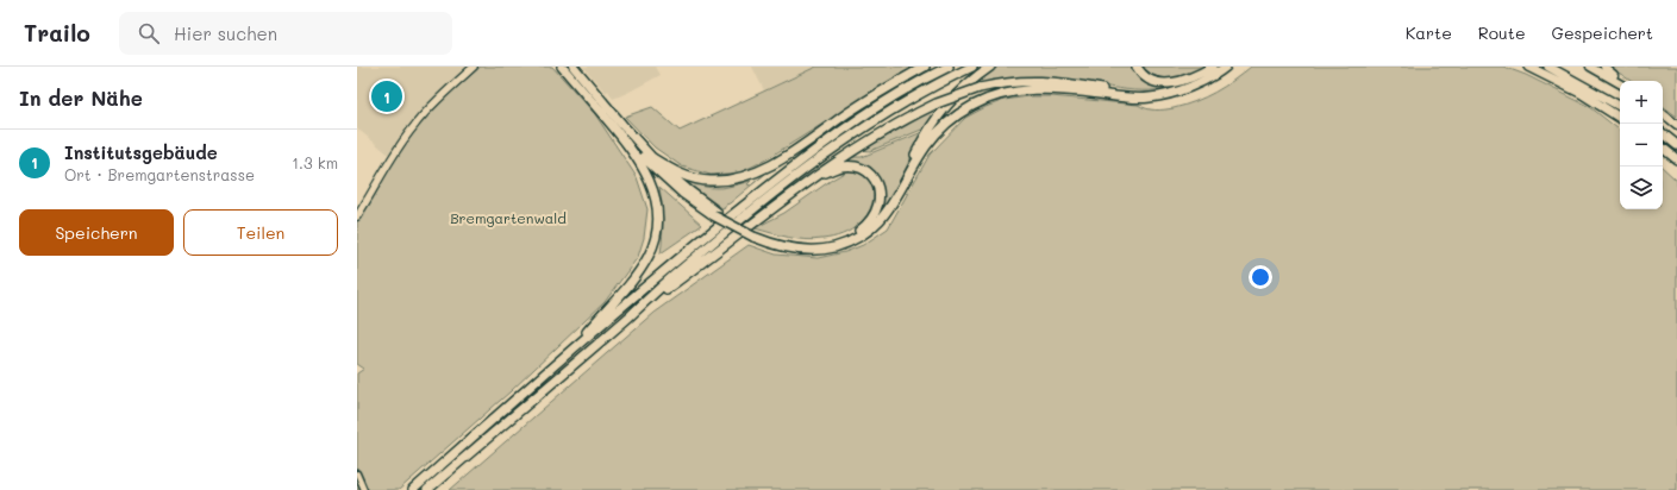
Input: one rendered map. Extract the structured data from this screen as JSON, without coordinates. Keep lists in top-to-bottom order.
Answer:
{
  "parks": ["Bremgartenwald"],
  "page": {
    "header": "Trailo",
    "search": "Hier suchen",
    "nav": ["Karte", "Route", "Gespeichert"],
    "heading": "In der Nähe",
    "pins": "1",
    "map_buttons": ["+", "−"],
    "list": [
      {
        "mark": "1",
        "name": "Institutsgebäude",
        "note": "Ort · Bremgartenstrasse",
        "value": "1.3 km"
      }
    ],
    "buttons": ["Speichern", "Teilen"]
  }
}
